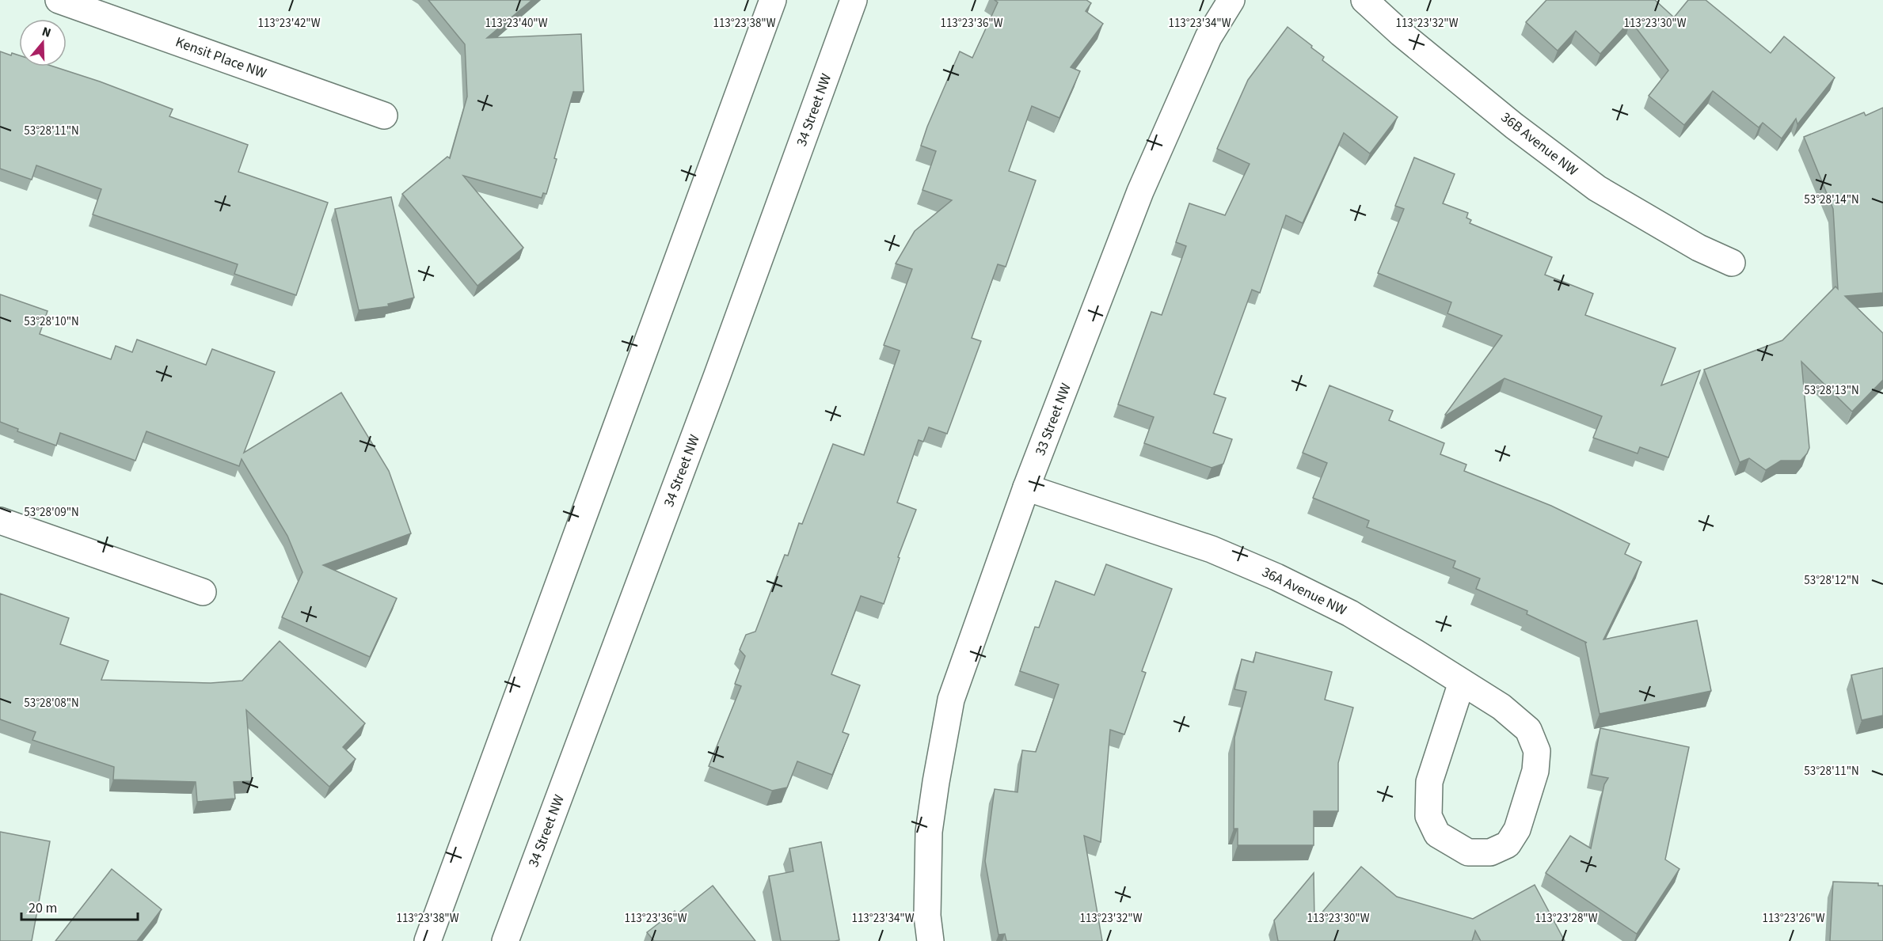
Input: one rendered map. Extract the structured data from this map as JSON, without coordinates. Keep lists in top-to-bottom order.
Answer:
{
  "streets": {
    "street": [
      "Kensit Place NW",
      "34 Street NW",
      "36B Avenue NW",
      "33 Street NW",
      "36A Avenue NW"
    ]
  },
  "crossings": [
    ["33 Street NW", "36A Avenue NW"]
  ],
  "scale_bar": "20 m",
  "north": "top",
  "coordinates": [
    "113°23'40\"W",
    "113°23'38\"W",
    "113°23'36\"W",
    "113°23'34\"W",
    "113°23'32\"W",
    "113°23'30\"W",
    "113°23'42\"W",
    "53°28'11\"N",
    "53°28'14\"N",
    "53°28'10\"N",
    "53°28'13\"N",
    "53°28'09\"N",
    "53°28'12\"N",
    "53°28'08\"N",
    "113°23'28\"W",
    "113°23'26\"W"
  ]
}
